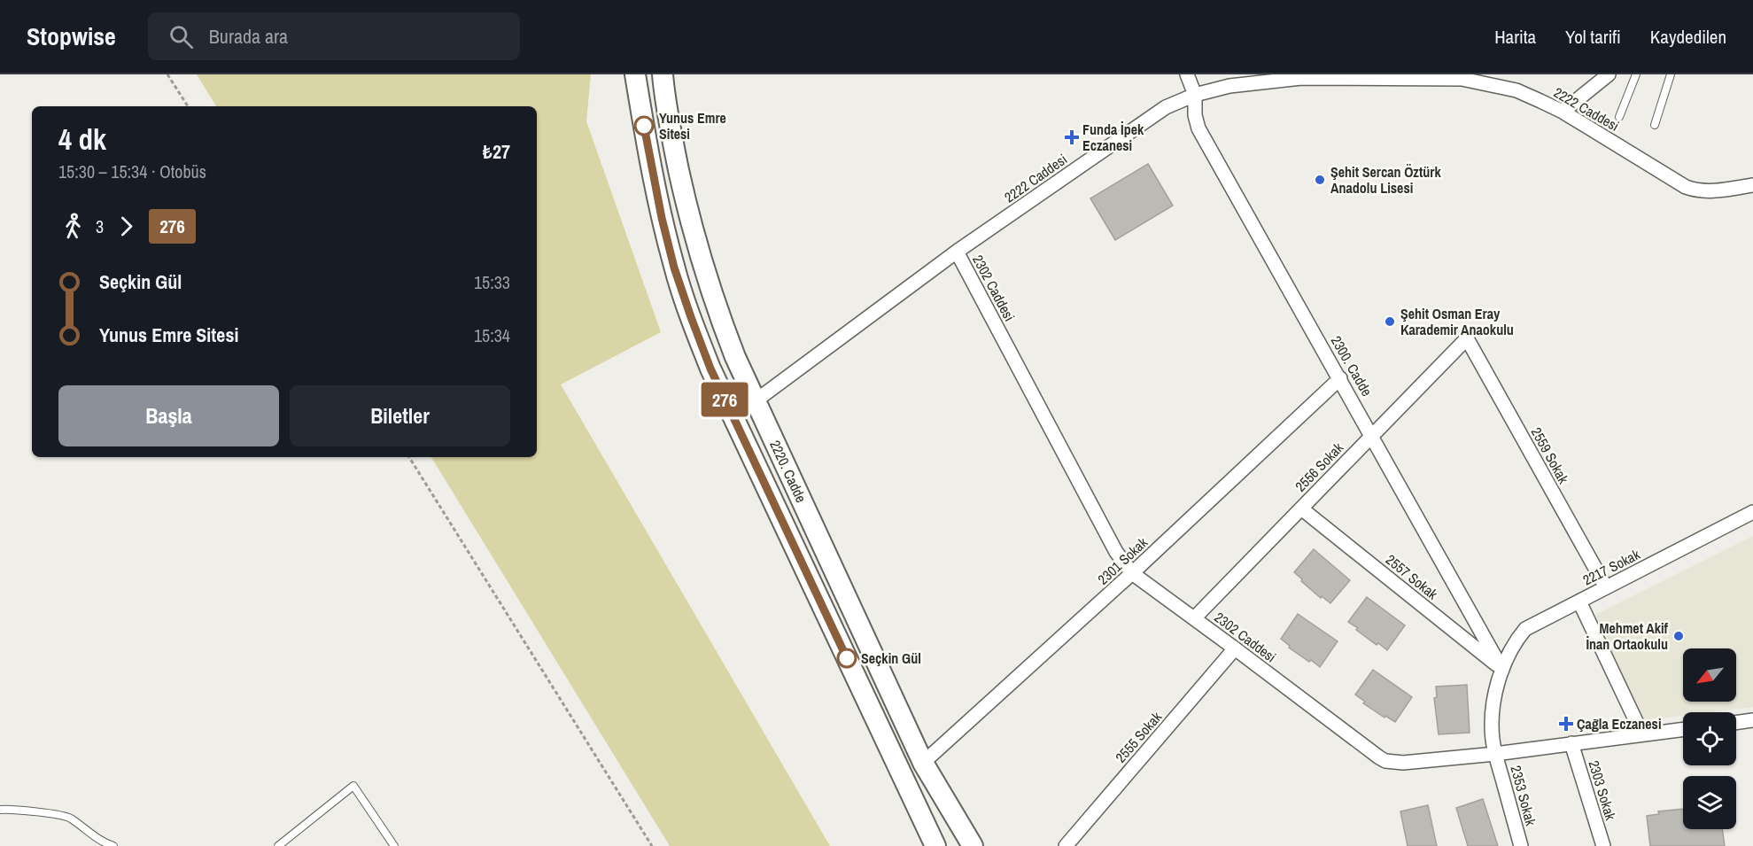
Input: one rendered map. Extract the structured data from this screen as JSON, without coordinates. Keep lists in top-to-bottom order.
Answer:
{
  "streets": {
    "street": [
      "2222 Caddesi",
      "2302 Caddesi",
      "2300. Cadde",
      "2559 Sokak",
      "2556 Sokak",
      "2220. Cadde",
      "2301 Sokak",
      "2217 Sokak",
      "2557 Sokak",
      "2555 Sokak",
      "2303 Sokak",
      "2353 Sokak"
    ]
  },
  "crossings": [
    ["2222 Caddesi", "2302 Caddesi"],
    ["2222 Caddesi", "2300. Cadde"],
    ["2222 Caddesi", "2220. Cadde"],
    ["2302 Caddesi", "2556 Sokak"],
    ["2302 Caddesi", "2301 Sokak"],
    ["2302 Caddesi", "2217 Sokak"],
    ["2302 Caddesi", "2555 Sokak"],
    ["2302 Caddesi", "2303 Sokak"],
    ["2302 Caddesi", "2353 Sokak"],
    ["2300. Cadde", "2556 Sokak"],
    ["2300. Cadde", "2301 Sokak"],
    ["2300. Cadde", "2217 Sokak"],
    ["2300. Cadde", "2557 Sokak"],
    ["2559 Sokak", "2556 Sokak"],
    ["2559 Sokak", "2217 Sokak"],
    ["2556 Sokak", "2557 Sokak"],
    ["2220. Cadde", "2301 Sokak"],
    ["2217 Sokak", "2557 Sokak"],
    ["2217 Sokak", "2353 Sokak"]
  ],
  "places": {
    "other": [
      "Yunus Emre Sitesi",
      "Şehit Sercan Öztürk Anadolu Lisesi",
      "Şehit Osman Eray Karademir Anaokulu",
      "Mehmet Akif İnan Ortaokulu",
      "Seçkin Gül"
    ],
    "health": ["Funda İpek Eczanesi", "Çağla Eczanesi"]
  },
  "lines": ["bus line 276"],
  "north": "bottom left",
  "page": {
    "header": "Stopwise",
    "search": "Burada ara",
    "nav": ["Harita", "Yol tarifi", "Kaydedilen"],
    "on_map": "276",
    "heading": ["4 dk", "15:30 – 15:34 · Otobüs", "₺27"],
    "legs": ["3", "276"],
    "list": [
      {
        "name": "Seçkin Gül",
        "value": "15:33"
      },
      {
        "name": "Yunus Emre Sitesi",
        "value": "15:34"
      }
    ],
    "buttons": ["Başla", "Biletler"]
  }
}
